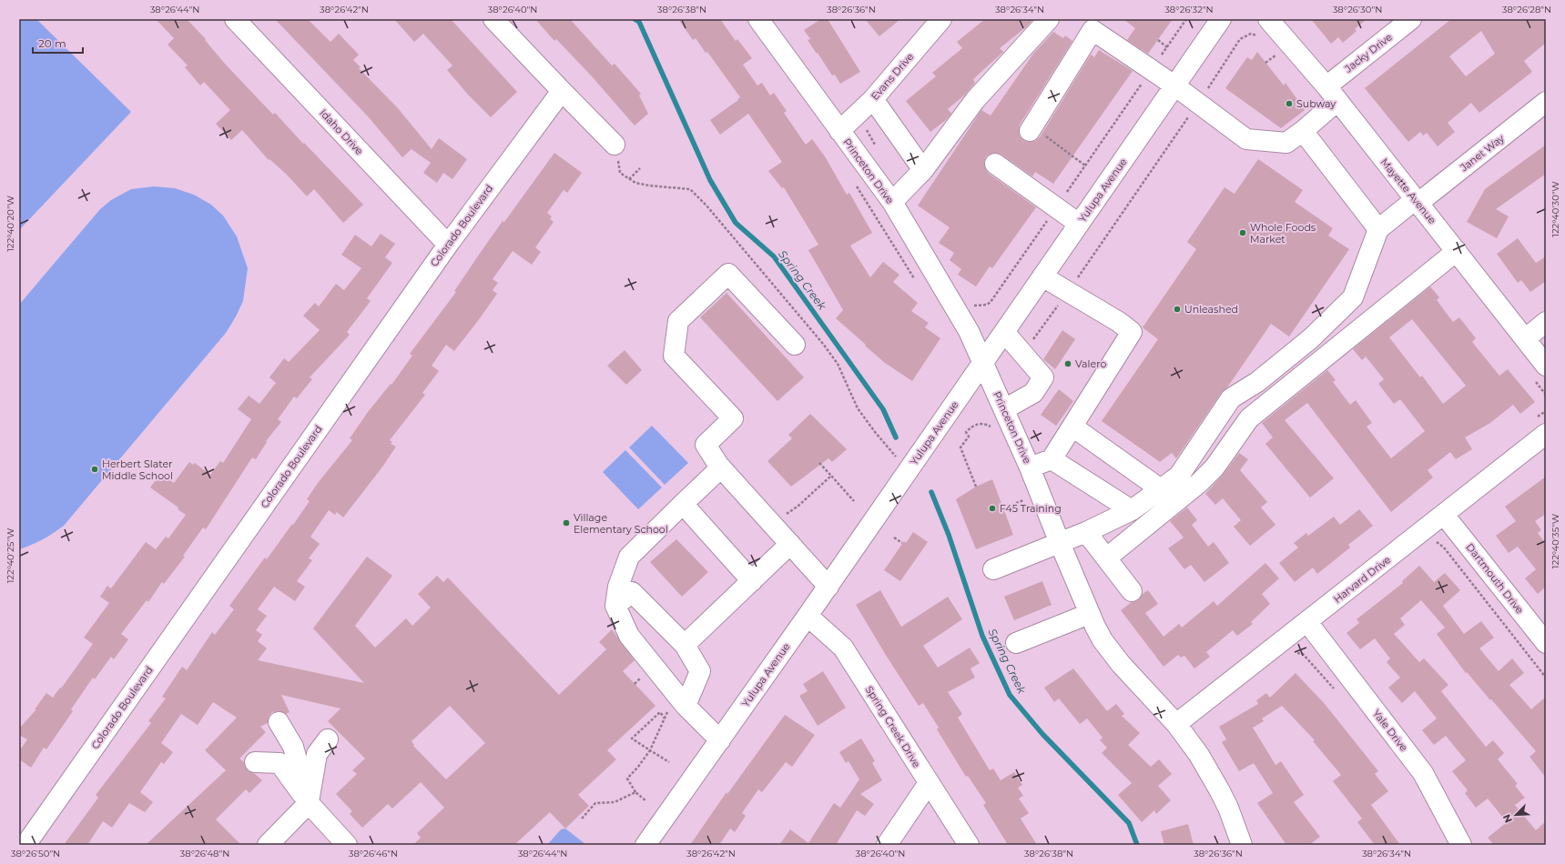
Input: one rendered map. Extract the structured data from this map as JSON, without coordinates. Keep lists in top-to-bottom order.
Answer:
{
  "streets": {
    "street": [
      "Jacky Drive",
      "Evans Drive",
      "Idaho Drive",
      "Janet Way",
      "Princeton Drive",
      "Yulupa Avenue",
      "Mayette Avenue",
      "Colorado Boulevard",
      "Dartmouth Drive",
      "Harvard Drive",
      "Spring Creek Drive",
      "Yale Drive"
    ]
  },
  "crossings": [
    ["Jacky Drive", "Yulupa Avenue"],
    ["Jacky Drive", "Mayette Avenue"],
    ["Evans Drive", "Princeton Drive"],
    ["Idaho Drive", "Colorado Boulevard"],
    ["Janet Way", "Mayette Avenue"],
    ["Princeton Drive", "Yulupa Avenue"],
    ["Princeton Drive", "Harvard Drive"],
    ["Yulupa Avenue", "Spring Creek Drive"],
    ["Dartmouth Drive", "Harvard Drive"],
    ["Harvard Drive", "Yale Drive"]
  ],
  "water": ["Spring Creek"],
  "places": [
    "Subway",
    "Whole Foods Market",
    "Unleashed",
    "Valero",
    "Herbert Slater Middle School",
    "F45 Training",
    "Village Elementary School"
  ],
  "scale_bar": "20 m",
  "north": "bottom left",
  "coordinates": [
    "38°26'44\"N",
    "38°26'42\"N",
    "38°26'40\"N",
    "38°26'38\"N",
    "38°26'36\"N",
    "38°26'34\"N",
    "38°26'32\"N",
    "38°26'30\"N",
    "38°26'28\"N",
    "122°40'30\"W",
    "122°40'20\"W",
    "122°40'35\"W",
    "122°40'25\"W",
    "38°26'50\"N",
    "38°26'48\"N",
    "38°26'46\"N"
  ]
}
